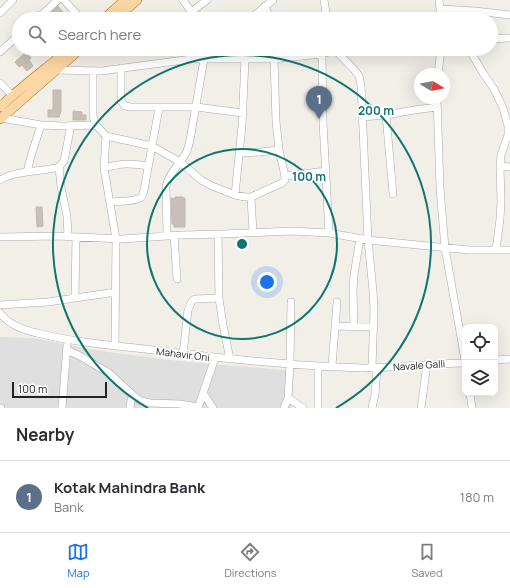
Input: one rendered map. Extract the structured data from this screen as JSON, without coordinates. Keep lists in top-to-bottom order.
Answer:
{
  "streets": {
    "street": ["Mahavir Oni", "Navale Galli"]
  },
  "crossings": [
    ["Mahavir Oni", "Navale Galli"]
  ],
  "scale_bar": "100 m",
  "north": "right",
  "page": {
    "search": "Search here",
    "pins": "1",
    "scale": "100 m",
    "heading": "Nearby",
    "list": [
      {
        "mark": "1",
        "name": "Kotak Mahindra Bank",
        "note": "Bank",
        "value": "180 m"
      }
    ],
    "nav": ["Map", "Directions", "Saved"]
  },
  "rings": ["200 m", "100 m"]
}
